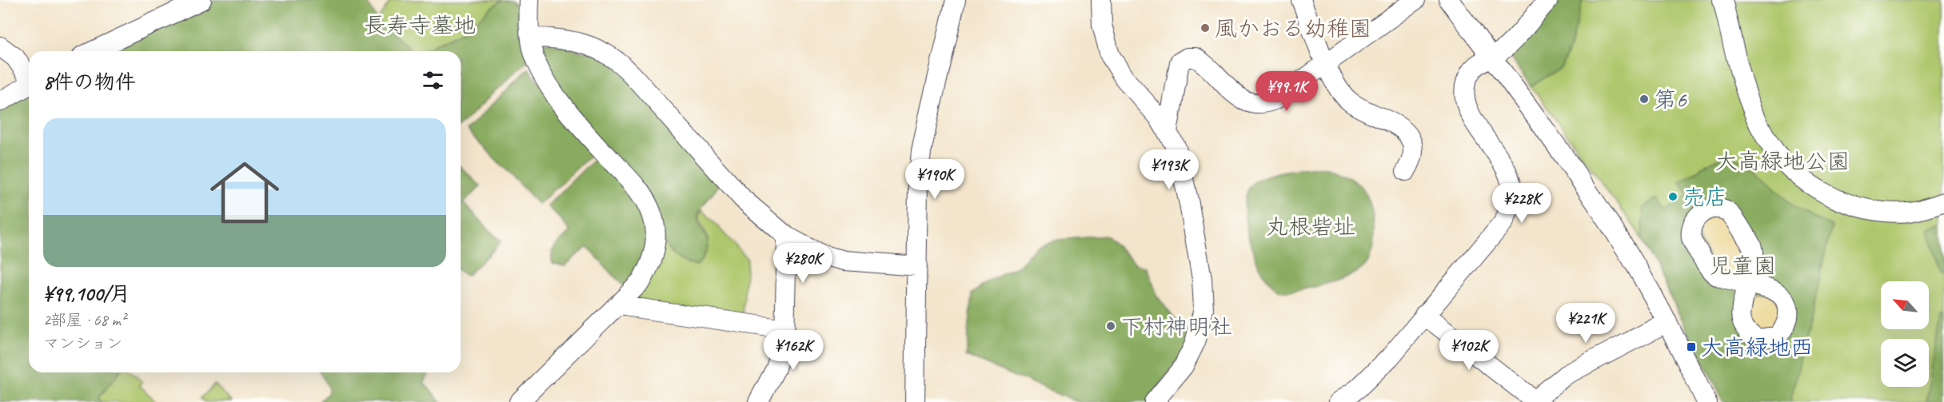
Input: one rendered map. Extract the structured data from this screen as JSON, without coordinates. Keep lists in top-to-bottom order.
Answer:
{
  "parks": [
    "長寿寺墓地",
    "大高緑地公園",
    "丸根砦址",
    "児童園"
  ],
  "places": {
    "other": [
      "風かおる幼稚園",
      "第6",
      "売店",
      "下村神明社"
    ],
    "transit": ["大高緑地西"]
  },
  "north": "top left",
  "page": {
    "heading": "8件の物件",
    "price": [
      "¥99.1K",
      "¥193K",
      "¥190K",
      "¥228K",
      "¥280K",
      "¥221K",
      "¥162K",
      "¥102K"
    ],
    "list": [
      {
        "name": "¥99,100/月",
        "note": "2部屋 · 68 m² · マンション"
      }
    ]
  }
}
